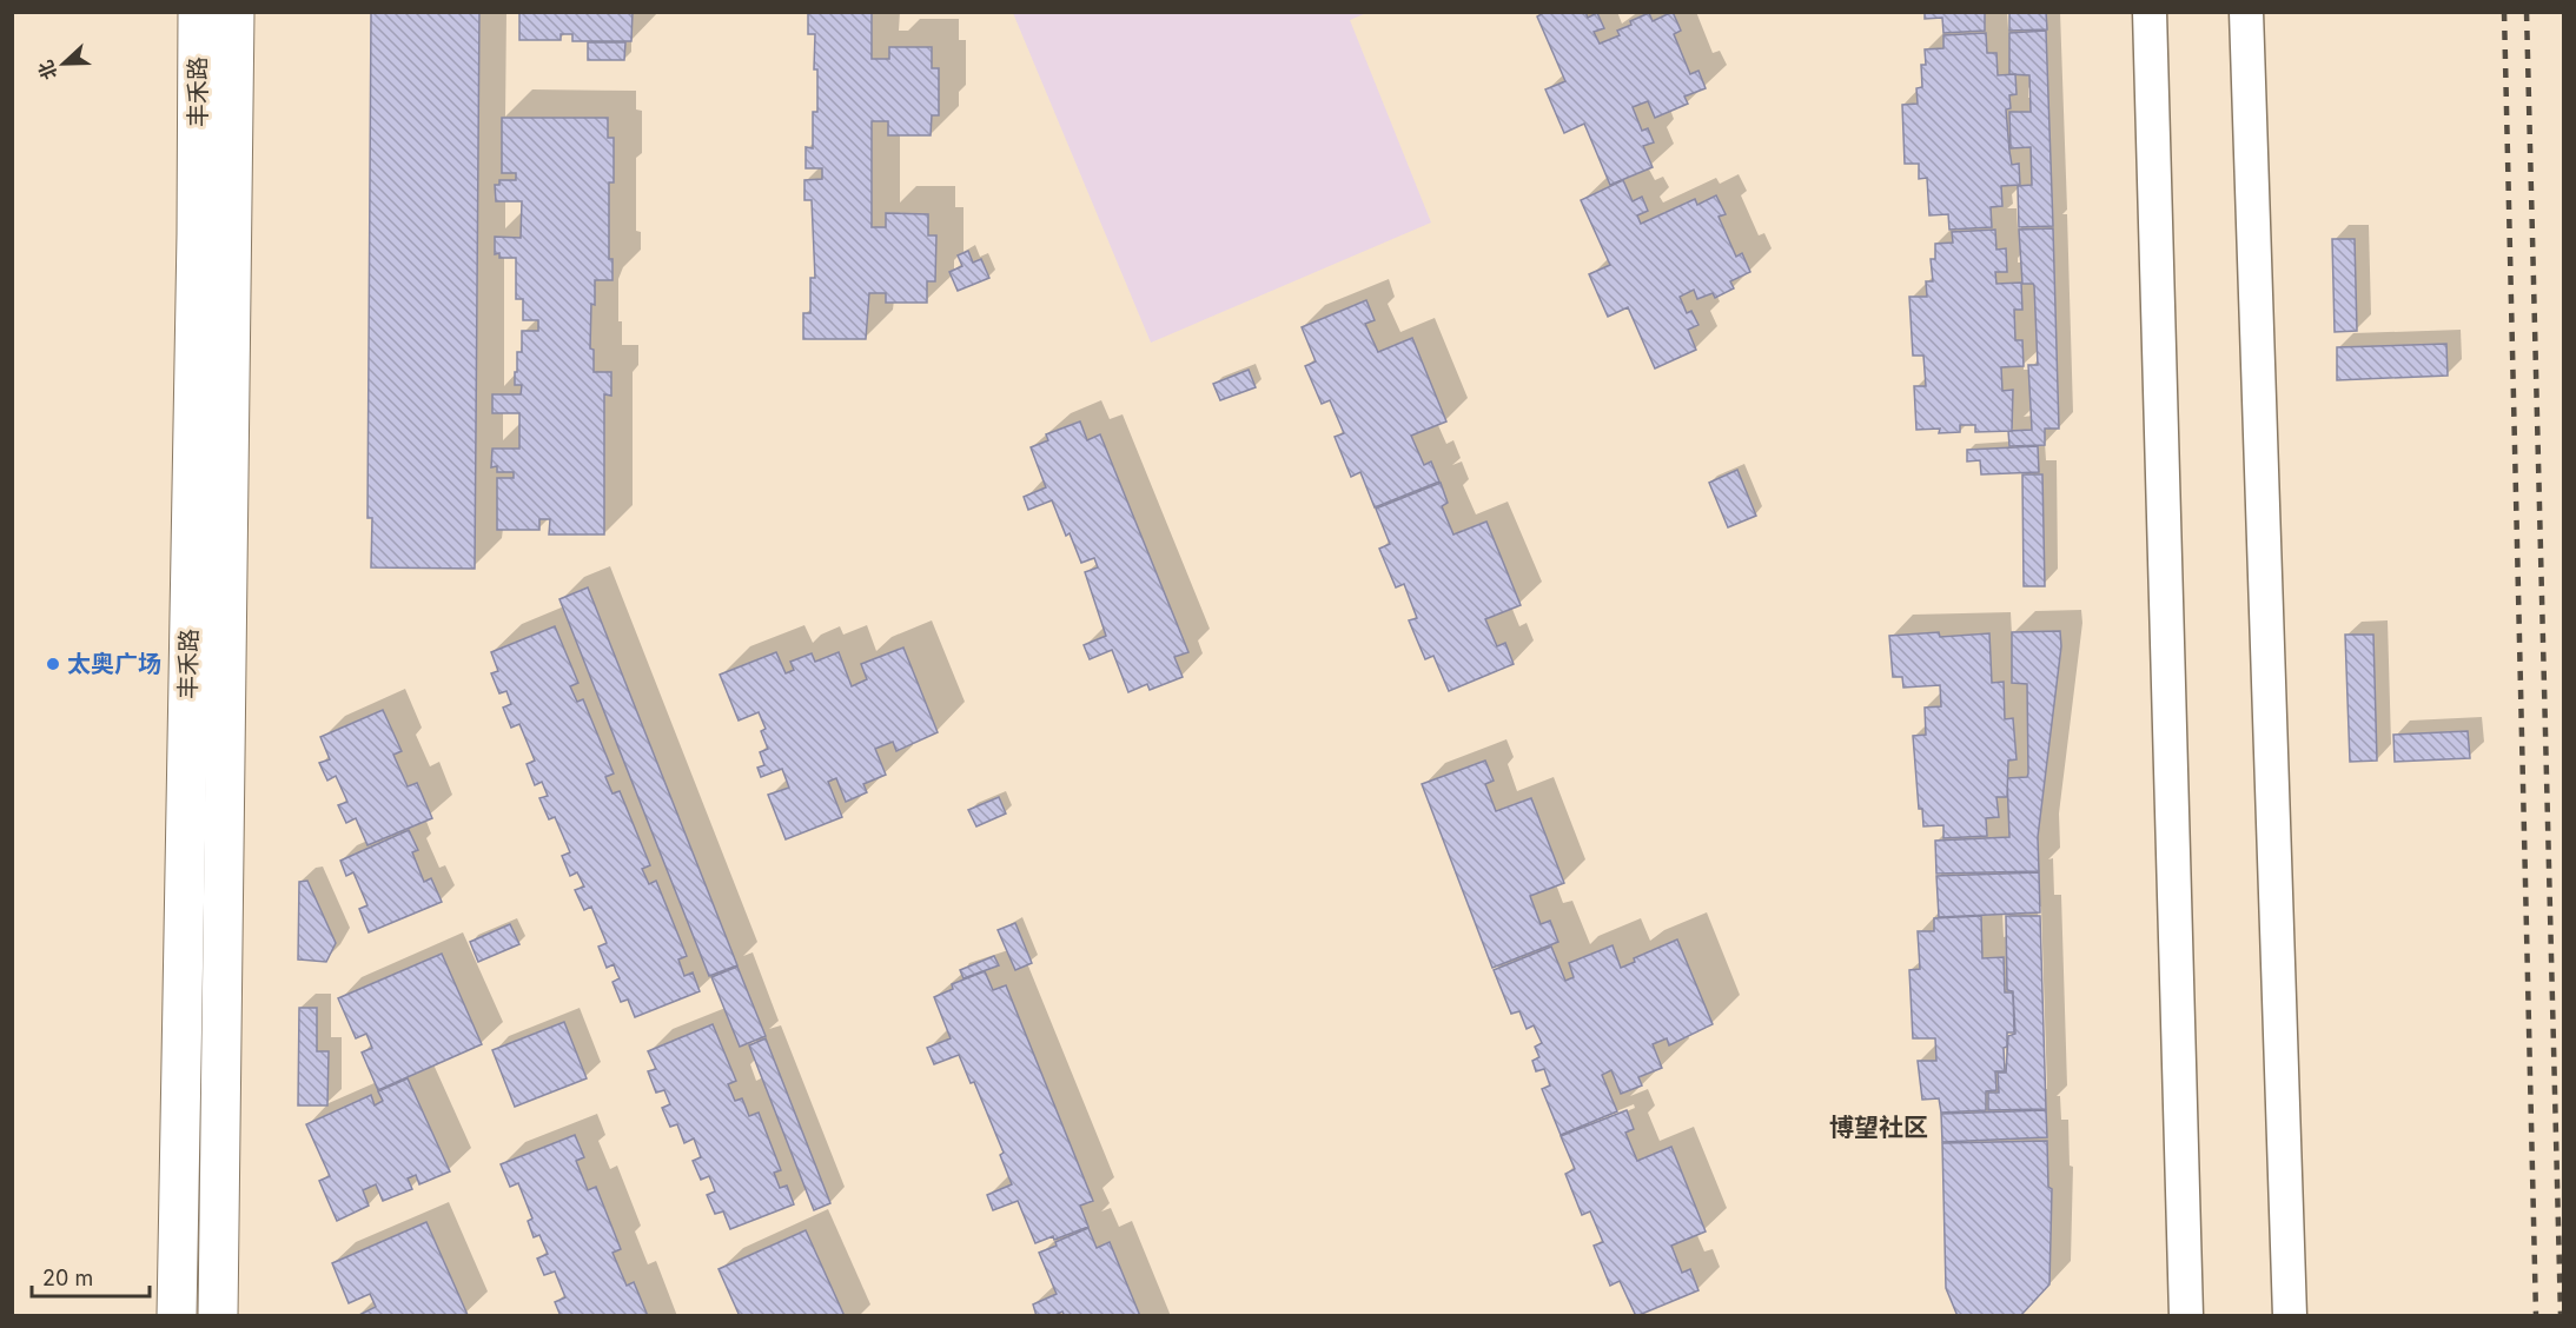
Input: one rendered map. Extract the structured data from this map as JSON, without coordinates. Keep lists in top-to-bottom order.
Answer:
{
  "streets": {
    "main road": ["丰禾路"]
  },
  "districts": ["博望社区"],
  "places": ["太奥广场"],
  "scale_bar": "20 m",
  "north": "left"
}
